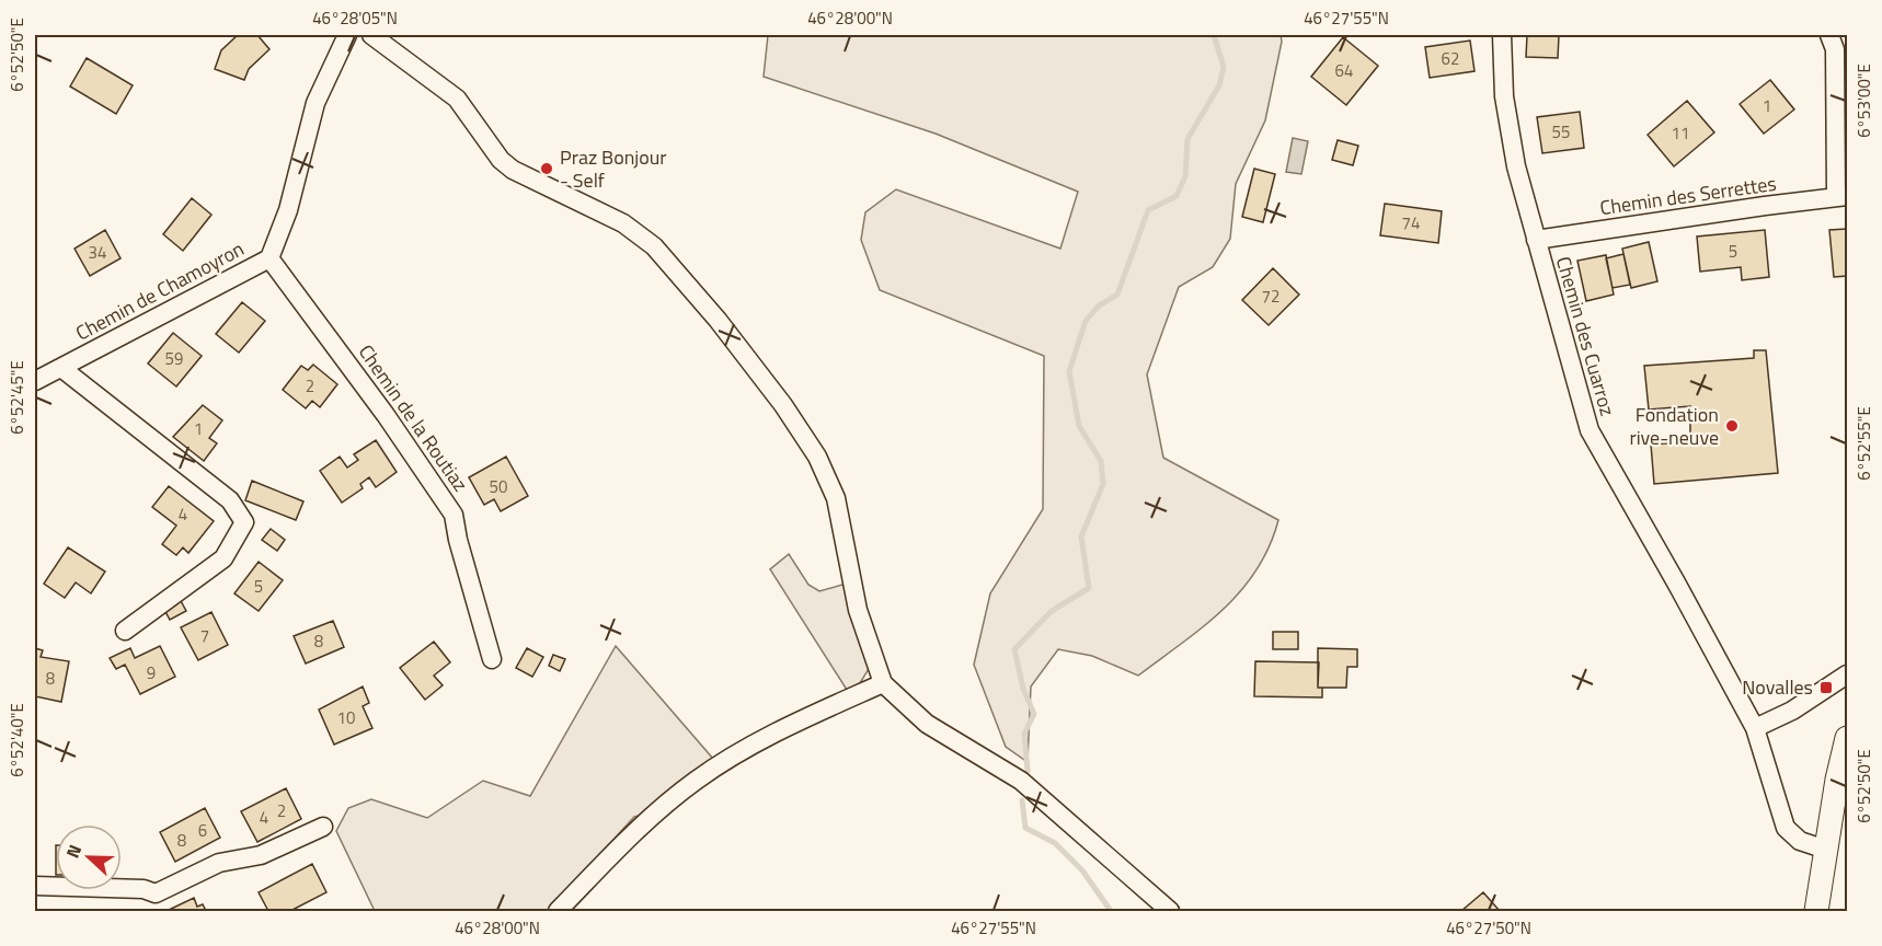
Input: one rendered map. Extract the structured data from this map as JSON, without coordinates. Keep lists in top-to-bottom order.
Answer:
{
  "streets": {
    "street": [
      "Chemin des Serrettes",
      "Chemin de Chamoyron",
      "Chemin des Cuarroz",
      "Chemin de la Routiaz"
    ]
  },
  "crossings": [
    ["Chemin des Serrettes", "Chemin des Cuarroz"],
    ["Chemin de Chamoyron", "Chemin de la Routiaz"]
  ],
  "places": {
    "other": ["Praz Bonjour - Self", "Fondation rive-neuve"],
    "transit": ["Novalles"]
  },
  "house_numbers": [
    "62",
    "64",
    "1",
    "55",
    "11",
    "74",
    "5",
    "34",
    "72",
    "59",
    "2",
    "1",
    "50",
    "4",
    "5",
    "7",
    "8",
    "9",
    "8",
    "10",
    "2",
    "4",
    "6",
    "8"
  ],
  "north": "left",
  "coordinates": [
    "46°28'05\"N",
    "46°28'00\"N",
    "46°27'55\"N",
    "6°52'50\"E",
    "6°53'00\"E",
    "6°52'45\"E",
    "6°52'55\"E",
    "6°52'40\"E",
    "46°27'50\"N"
  ]
}
